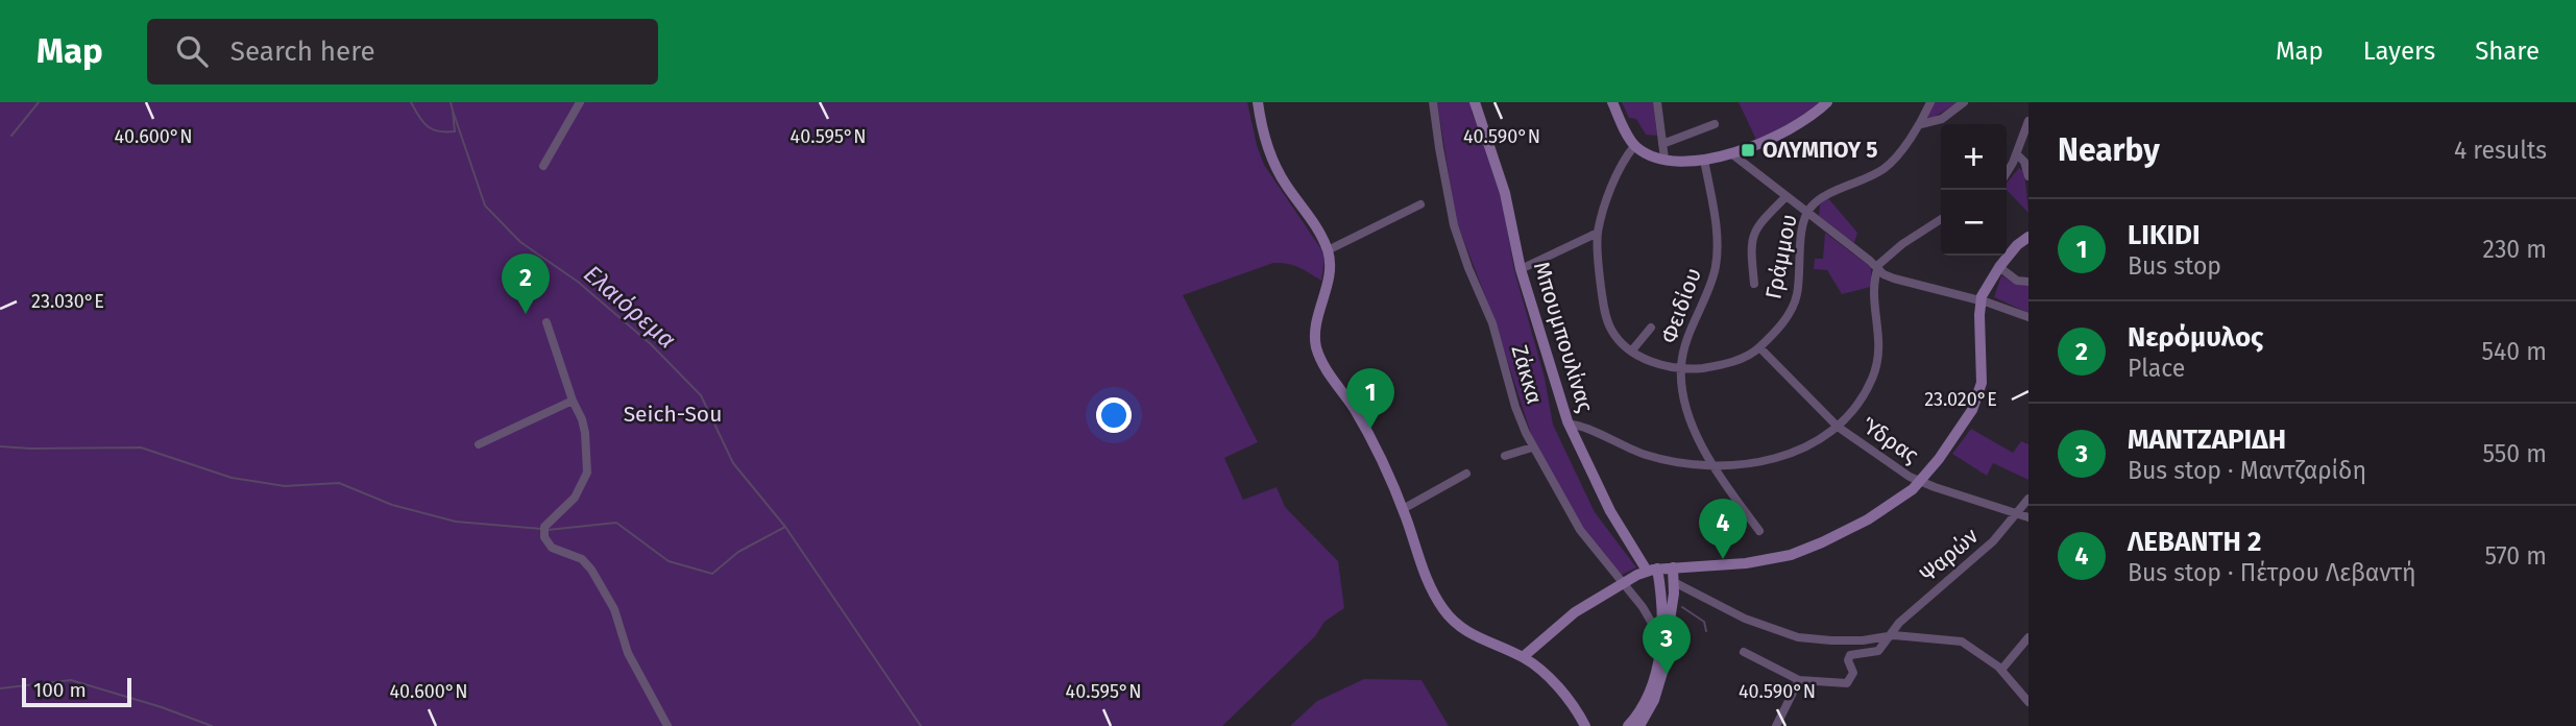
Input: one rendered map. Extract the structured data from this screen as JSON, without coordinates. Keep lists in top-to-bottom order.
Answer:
{
  "streets": {
    "street": [
      "Γράμμου",
      "Φειδίου",
      "Μπουμπουλίνας",
      "Ζάκκα",
      "Ύδρας",
      "Ψαρών"
    ]
  },
  "crossings": [
    ["Γράμμου", "Φειδίου"],
    ["Γράμμου", "Ύδρας"],
    ["Ύδρας", "Ψαρών"]
  ],
  "water": ["Ελαιόρεμα"],
  "parks": ["Seich-Sou"],
  "places": {
    "transit": ["ΟΛΥΜΠΟΥ 5"]
  },
  "scale_bar": "100 m",
  "page": {
    "header": "Map",
    "search": "Search here",
    "nav": ["Map", "Layers", "Share"],
    "heading": ["Nearby", "4 results"],
    "map_buttons": ["+", "−"],
    "list": [
      {
        "mark": "1",
        "name": "LIKIDI",
        "note": "Bus stop",
        "value": "230 m"
      },
      {
        "mark": "2",
        "name": "Νερόμυλος",
        "note": "Place",
        "value": "540 m"
      },
      {
        "mark": "3",
        "name": "ΜΑΝΤΖΑΡΙΔΗ",
        "note": "Bus stop · Μαντζαρίδη",
        "value": "550 m"
      },
      {
        "mark": "4",
        "name": "ΛΕΒΑΝΤΗ 2",
        "note": "Bus stop · Πέτρου Λεβαντή",
        "value": "570 m"
      }
    ],
    "pins": [
      "2",
      "1",
      "4",
      "3"
    ],
    "scale": "100 m"
  },
  "coordinates": [
    "40.590°N",
    "40.600°N",
    "40.595°N",
    "23.030°E",
    "23.020°E"
  ]
}
